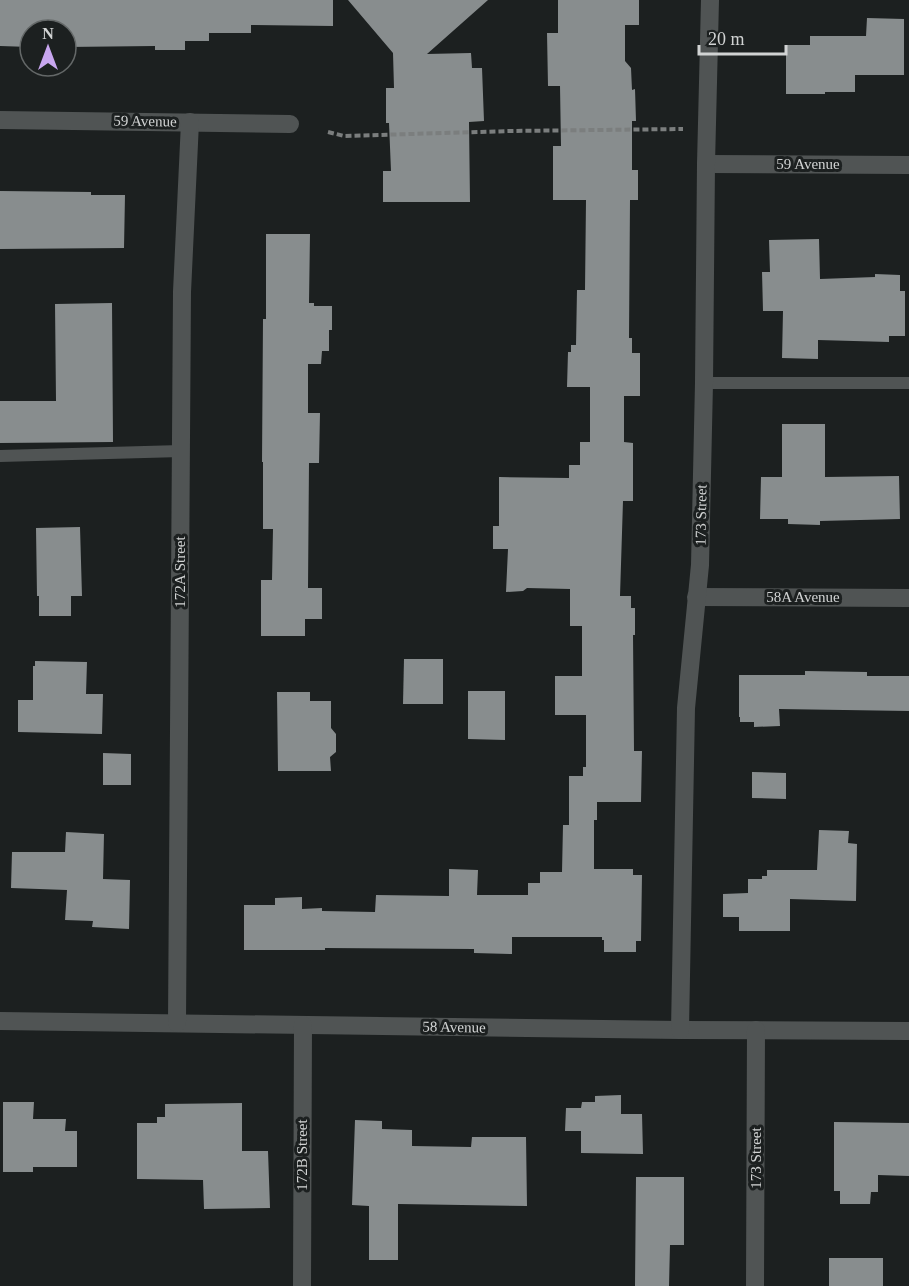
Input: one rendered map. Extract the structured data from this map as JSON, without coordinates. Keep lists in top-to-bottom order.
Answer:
{
  "streets": {
    "street": [
      "59 Avenue",
      "173 Street",
      "172A Street",
      "58A Avenue",
      "58 Avenue",
      "172B Street"
    ]
  },
  "crossings": [
    ["59 Avenue", "173 Street"],
    ["59 Avenue", "172A Street"],
    ["173 Street", "58A Avenue"],
    ["173 Street", "58 Avenue"],
    ["172A Street", "58 Avenue"],
    ["58 Avenue", "172B Street"]
  ],
  "scale_bar": "20 m",
  "north": "top"
}
